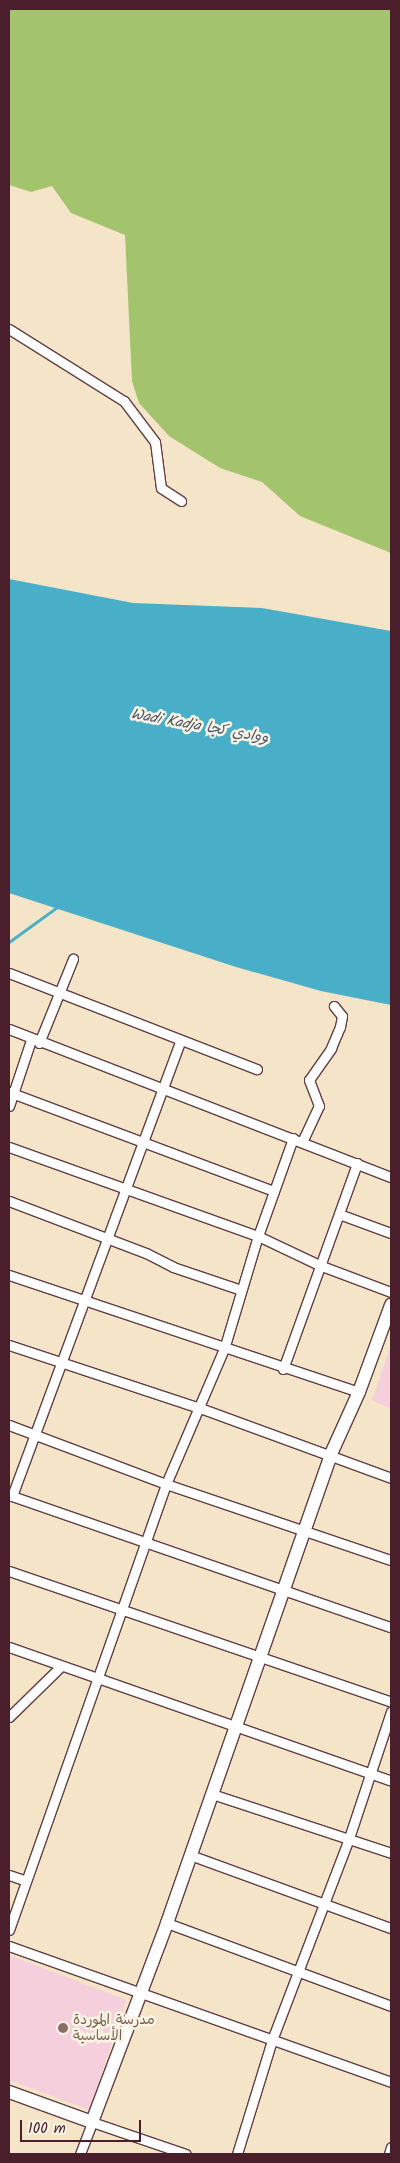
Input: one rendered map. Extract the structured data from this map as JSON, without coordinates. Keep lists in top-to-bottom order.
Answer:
{
  "water": ["Wadi Kadja ووادي كجا"],
  "places": ["مدرسة الموردة الأساسية"],
  "scale_bar": "100 m"
}
